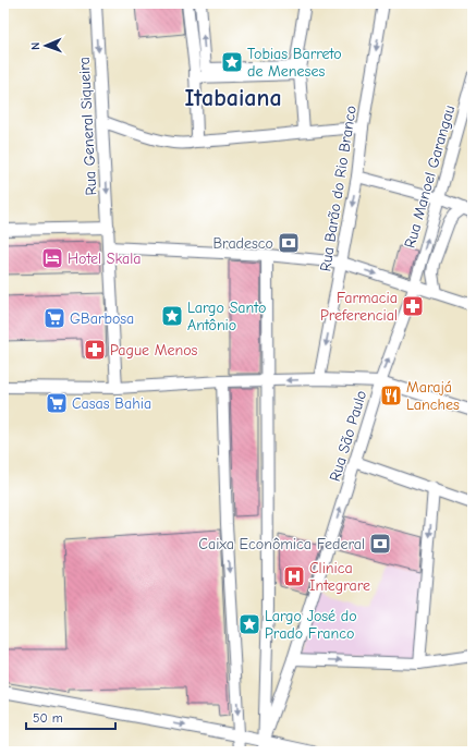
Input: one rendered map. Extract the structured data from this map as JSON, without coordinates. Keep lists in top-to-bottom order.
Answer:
{
  "streets": {
    "street": [
      "Rua General Siqueira",
      "Rua Manoel Garangau",
      "Rua Barão do Rio Branco",
      "Rua São Paulo"
    ]
  },
  "crossings": [
    ["Rua Manoel Garangau", "Rua São Paulo"]
  ],
  "districts": ["Itabaiana"],
  "places": {
    "place": ["Tobias Barreto de Meneses", "Largo Santo Antônio", "Largo José do Prado Franco"],
    "bank": ["Bradesco", "Caixa Econômica Federal"],
    "hotel": ["Hotel Skala"],
    "pharmacy": ["Farmacia Preferencial", "Pague Menos"],
    "supermarket": ["GBarbosa", "Casas Bahia"],
    "restaurant": ["Marajá Lanches"],
    "hospital": ["Clinica Integrare"]
  },
  "scale_bar": "50 m",
  "north": "left"
}
